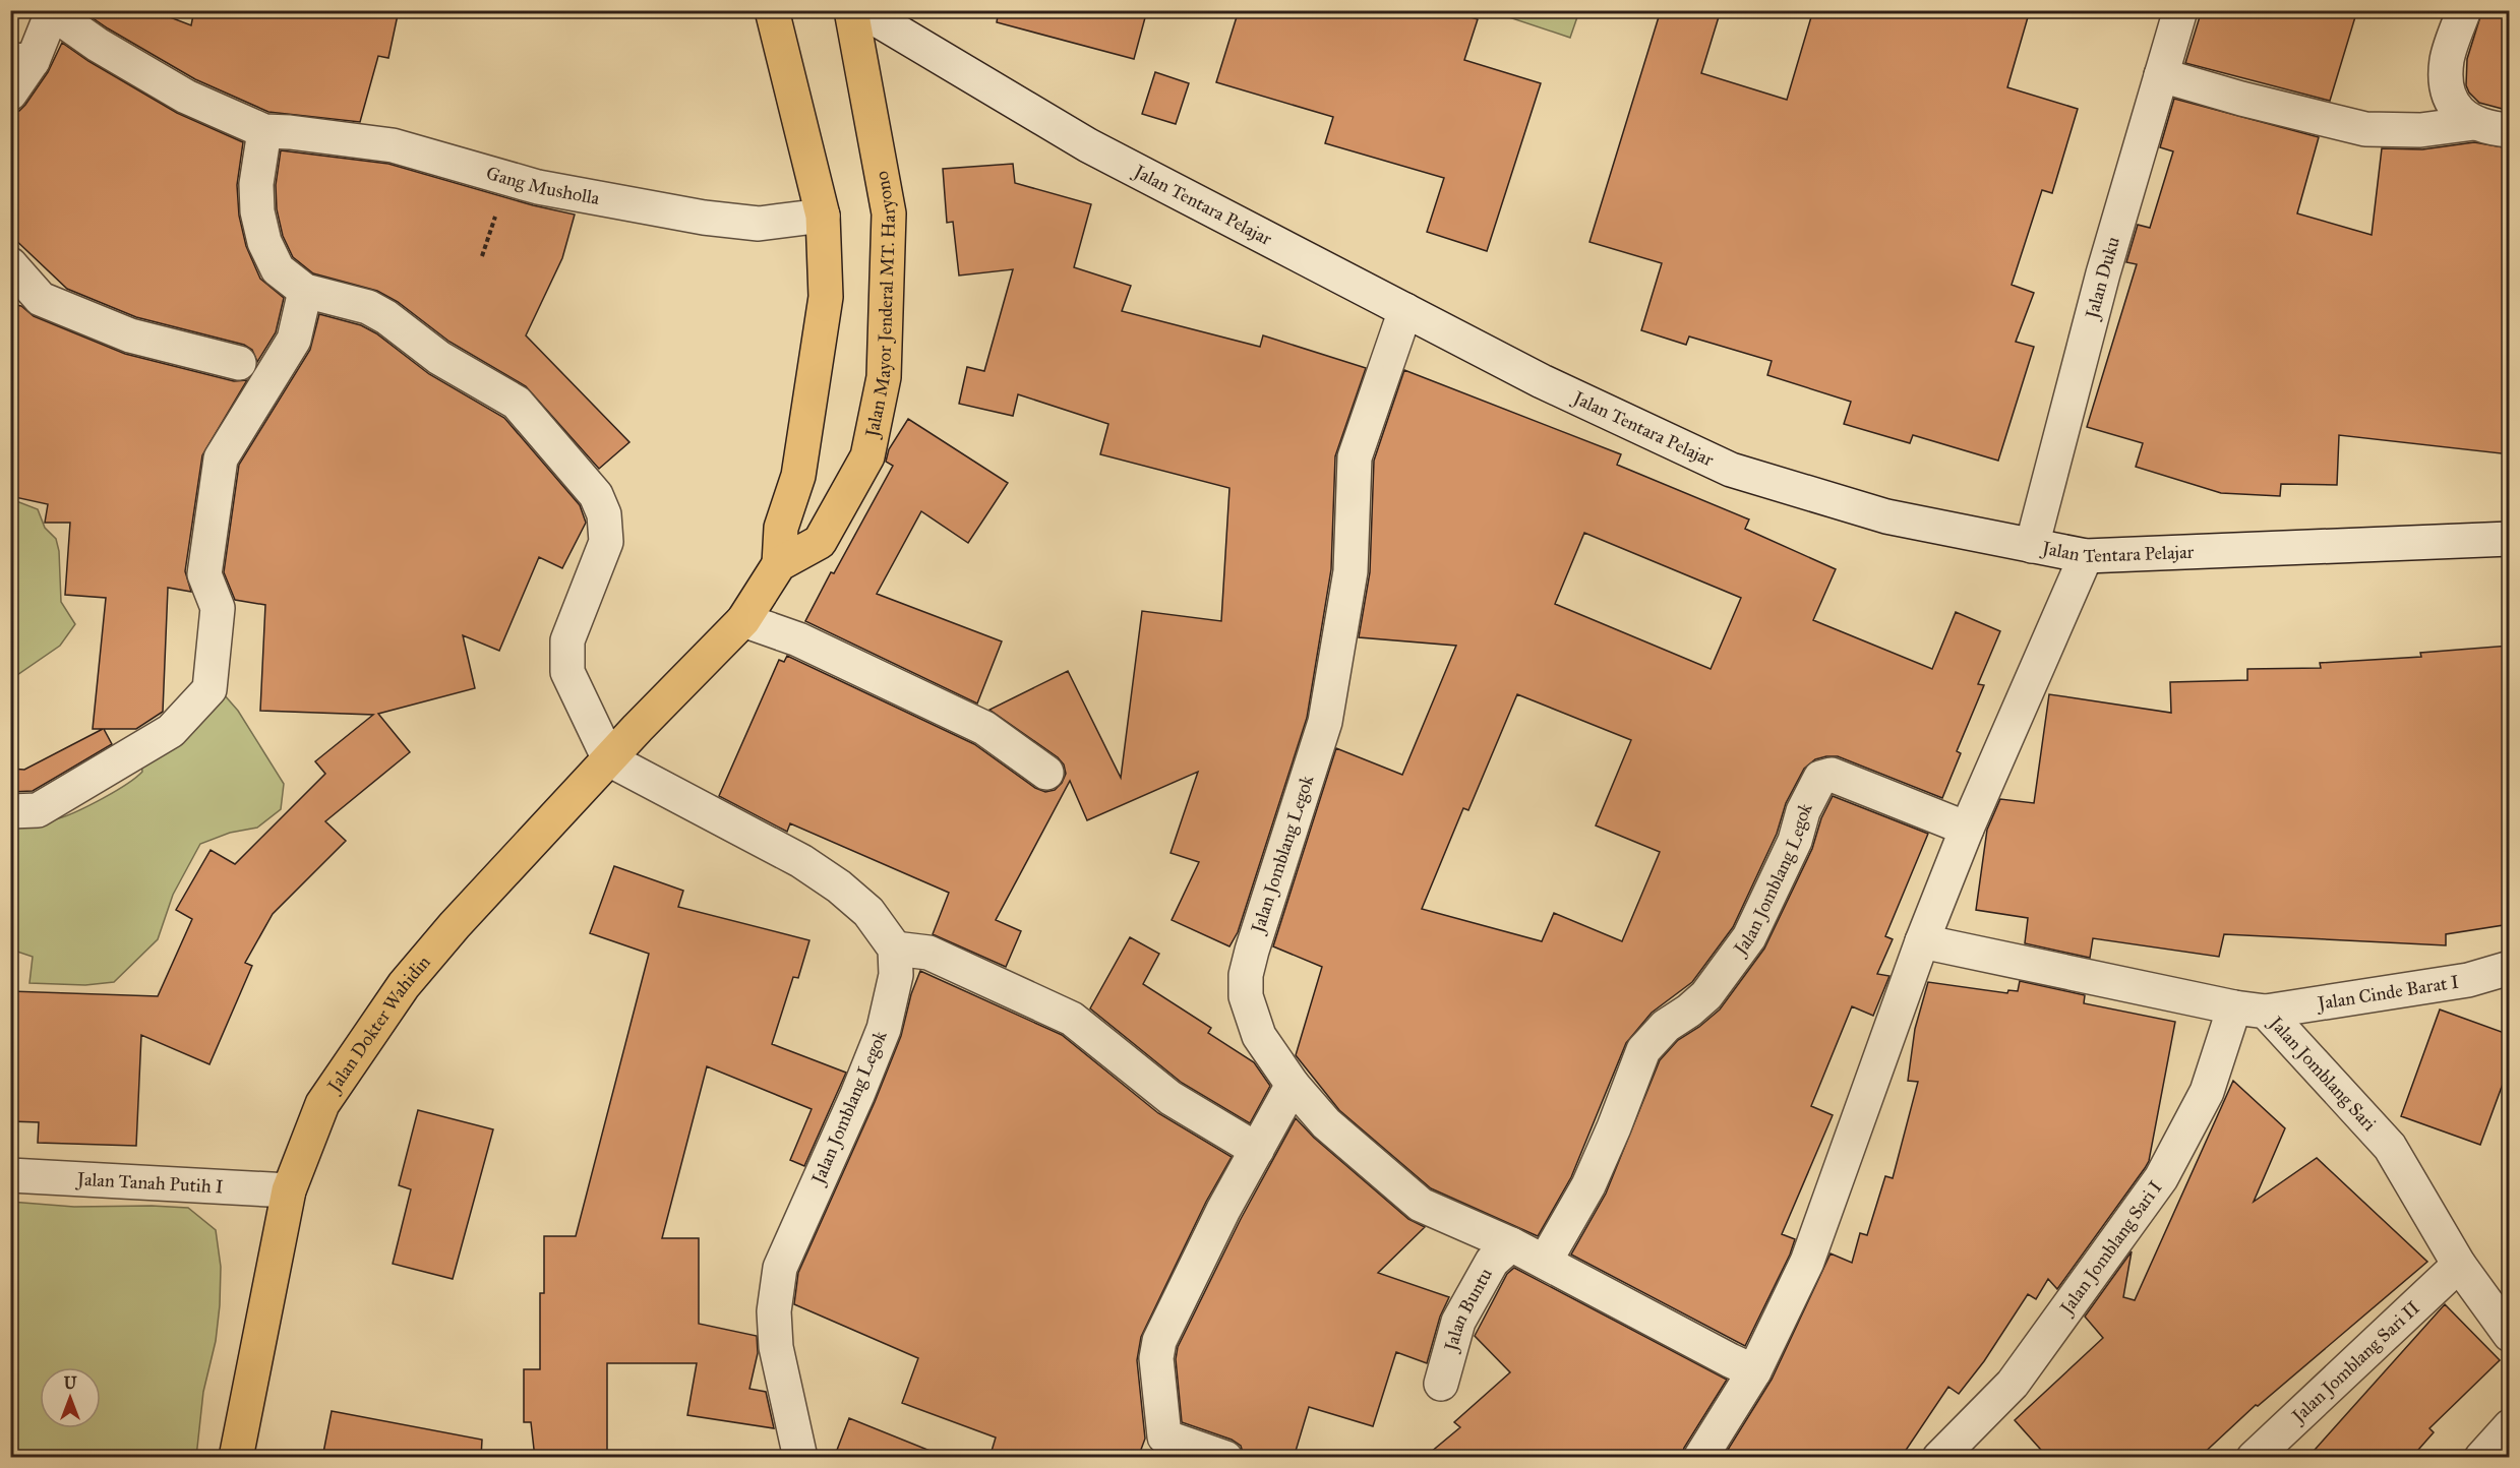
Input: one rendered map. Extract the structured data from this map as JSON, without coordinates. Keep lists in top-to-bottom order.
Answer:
{
  "streets": {
    "highway": ["Jalan Mayor Jenderal MT. Haryono", "Jalan Dokter Wahidin"],
    "street": [
      "Gang Musholla",
      "Jalan Tentara Pelajar",
      "Jalan Duku",
      "Jalan Jomblang Legok",
      "Jalan Cinde Barat I",
      "Jalan Jomblang Sari",
      "Jalan Tanah Putih I",
      "Jalan Jomblang Sari I",
      "Jalan Buntu",
      "Jalan Jomblang Sari II"
    ]
  },
  "crossings": [
    ["Gang Musholla", "Jalan Mayor Jenderal MT. Haryono"],
    ["Jalan Tentara Pelajar", "Jalan Duku"],
    ["Jalan Tentara Pelajar", "Jalan Jomblang Legok"],
    ["Jalan Mayor Jenderal MT. Haryono", "Jalan Dokter Wahidin"],
    ["Jalan Jomblang Legok", "Jalan Buntu"],
    ["Jalan Cinde Barat I", "Jalan Jomblang Sari"],
    ["Jalan Cinde Barat I", "Jalan Jomblang Sari I"],
    ["Jalan Dokter Wahidin", "Jalan Tanah Putih I"],
    ["Jalan Jomblang Sari", "Jalan Jomblang Sari I"],
    ["Jalan Jomblang Sari", "Jalan Jomblang Sari II"]
  ],
  "north": "top"
}
